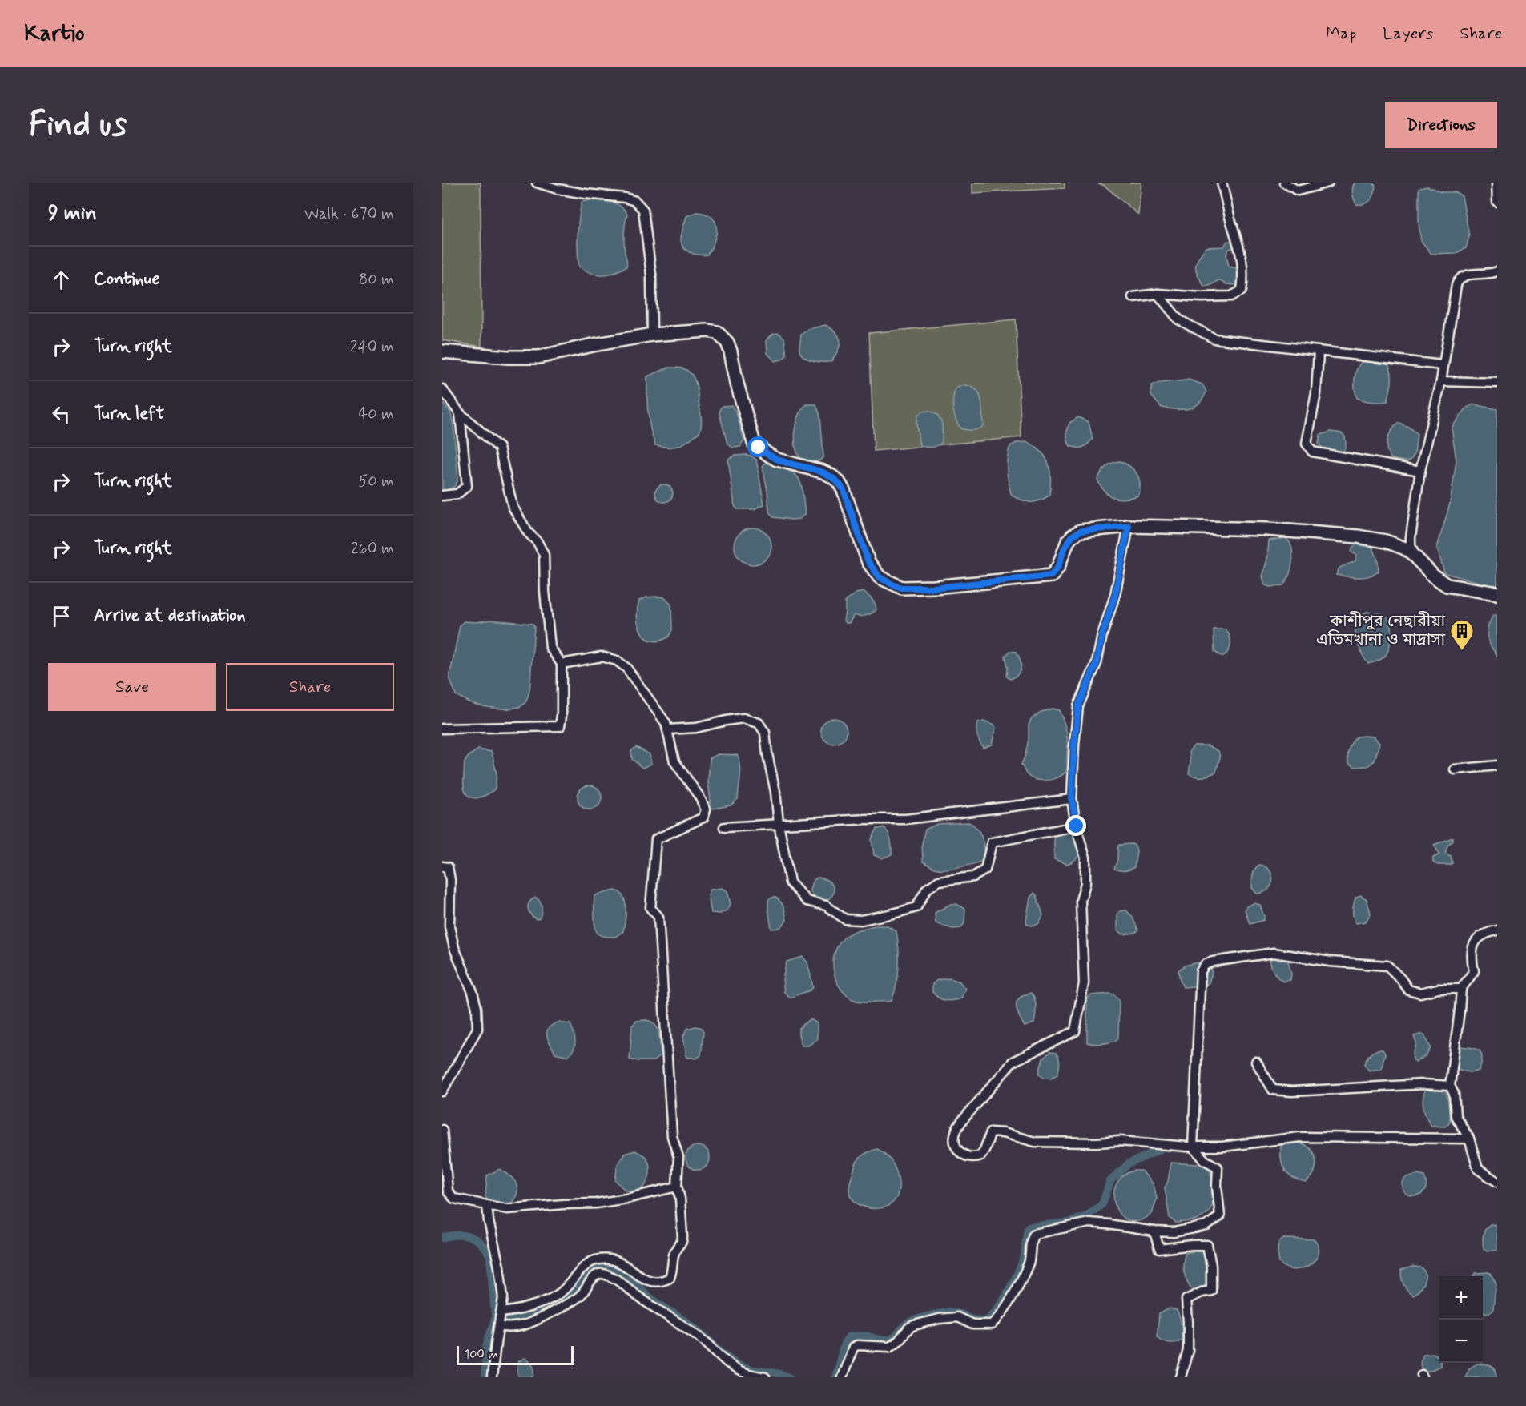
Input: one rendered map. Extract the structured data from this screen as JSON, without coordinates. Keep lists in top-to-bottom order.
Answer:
{
  "places": {
    "building": ["কাশীপুর নেছারীয়া এতিমখানা ও মাদ্রাসা"]
  },
  "scale_bar": "100 m",
  "page": {
    "header": "Kartio",
    "nav": ["Map", "Layers", "Share"],
    "buttons": [
      "Directions",
      ["Save", "Share"]
    ],
    "title": "Find us",
    "heading": ["9 min", "Walk · 670 m"],
    "list": [
      ["Continue", "80 m"],
      ["Turn right", "240 m"],
      ["Turn left", "40 m"],
      ["Turn right", "50 m"],
      ["Turn right", "260 m"],
      "Arrive at destination"
    ],
    "map_buttons": ["+", "−"],
    "scale": "100 m"
  }
}
